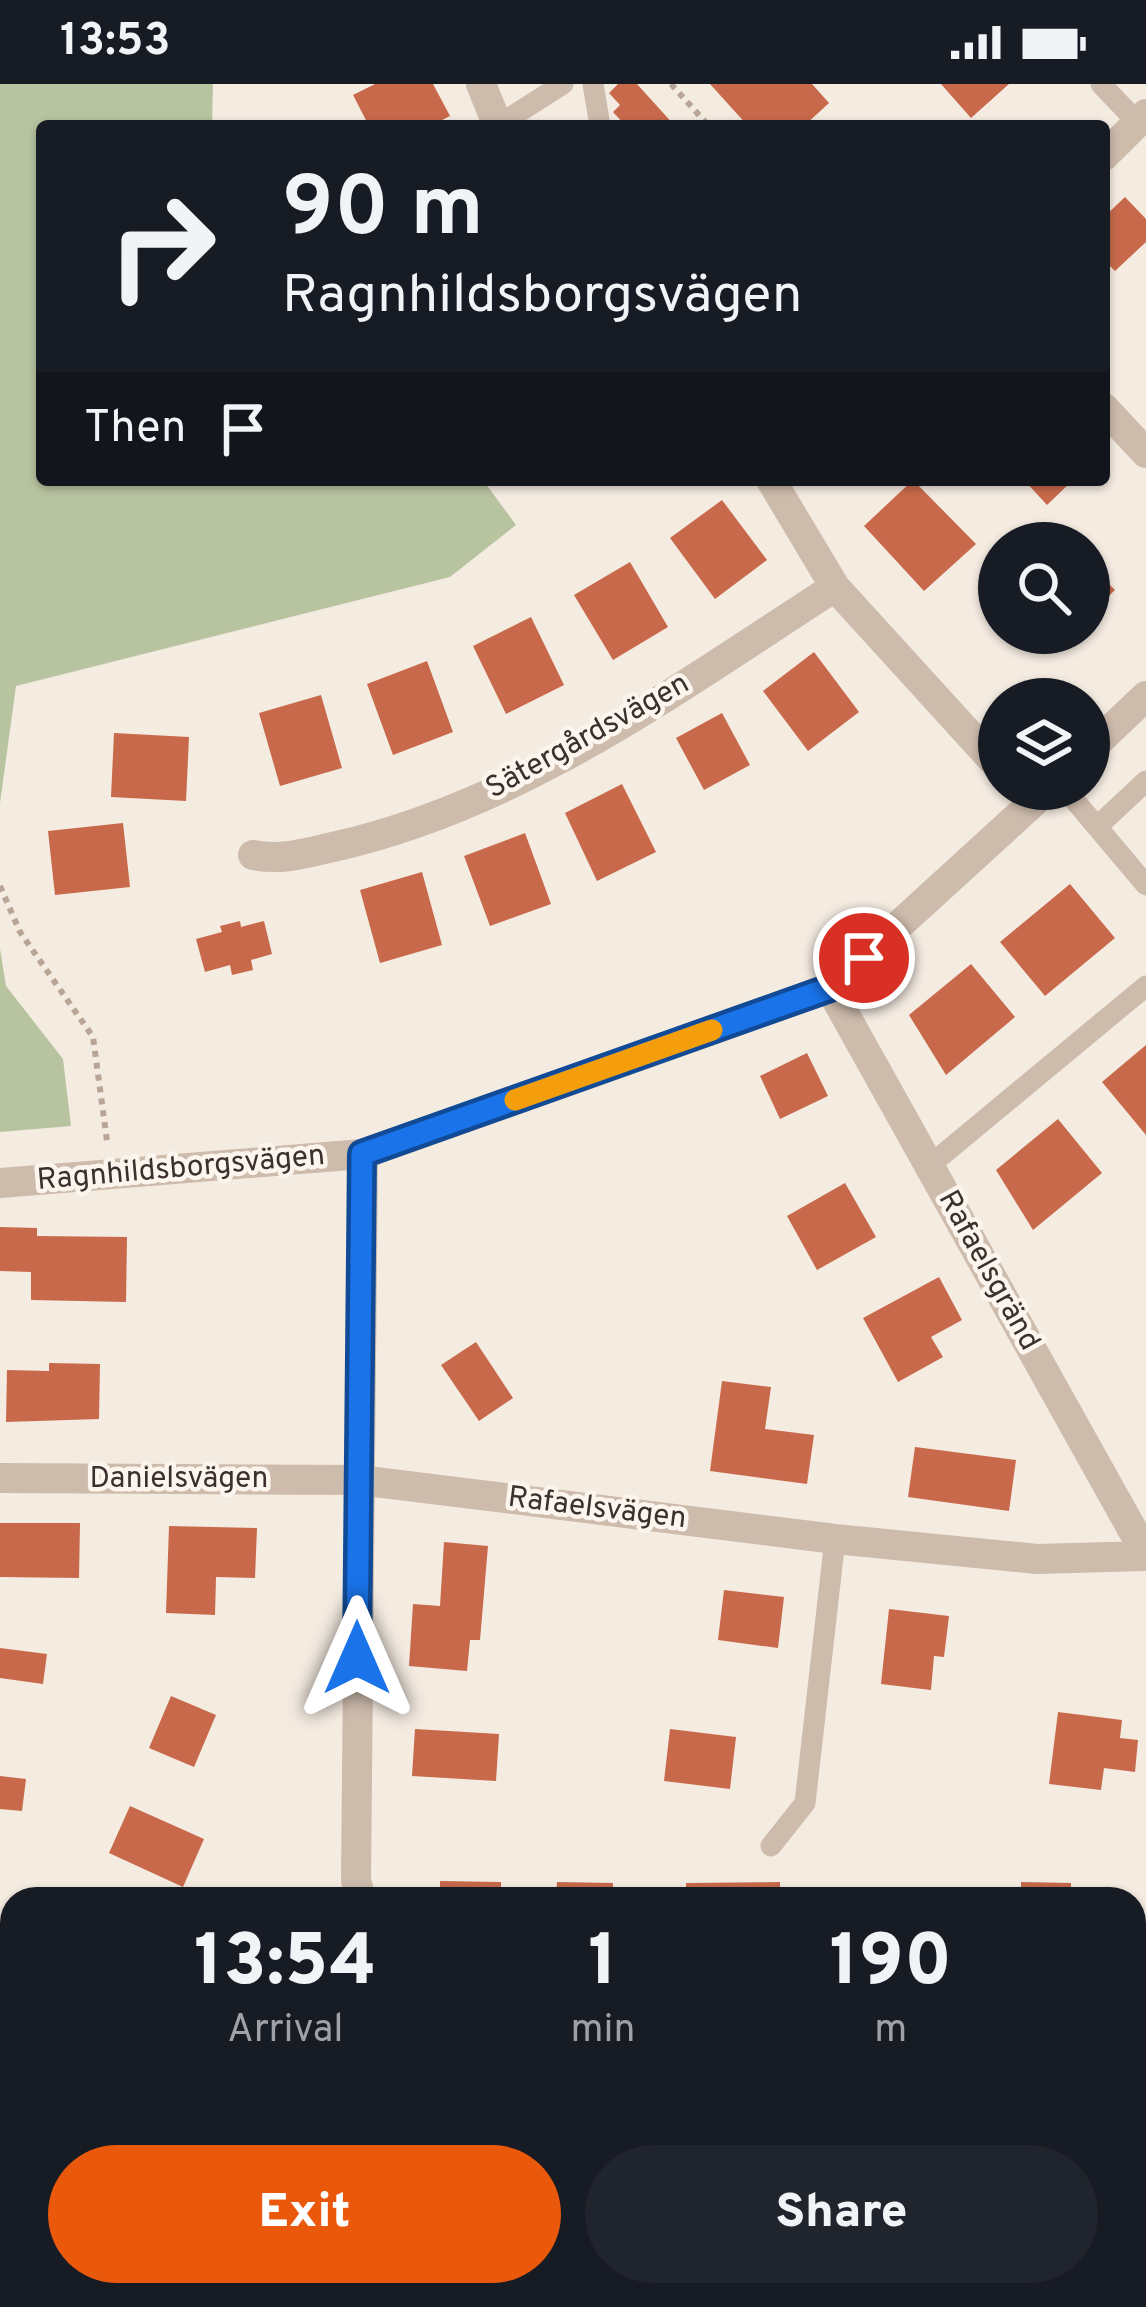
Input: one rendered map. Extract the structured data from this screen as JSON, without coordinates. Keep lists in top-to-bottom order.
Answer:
{
  "streets": {
    "street": [
      "Sätergårdsvägen",
      "Ragnhildsborgsvägen",
      "Rafaelsgränd",
      "Danielsvägen",
      "Rafaelsvägen"
    ]
  },
  "crossings": [
    ["Ragnhildsborgsvägen", "Rafaelsgränd"],
    ["Rafaelsgränd", "Rafaelsvägen"],
    ["Danielsvägen", "Rafaelsvägen"]
  ],
  "page": {
    "status": "13:53",
    "turn": ["90 m", "Ragnhildsborgsvägen"],
    "then": "Then",
    "eta": [
      "13:54",
      "Arrival",
      "1",
      "min",
      "190",
      "m"
    ],
    "buttons": ["Exit", "Share"]
  }
}
